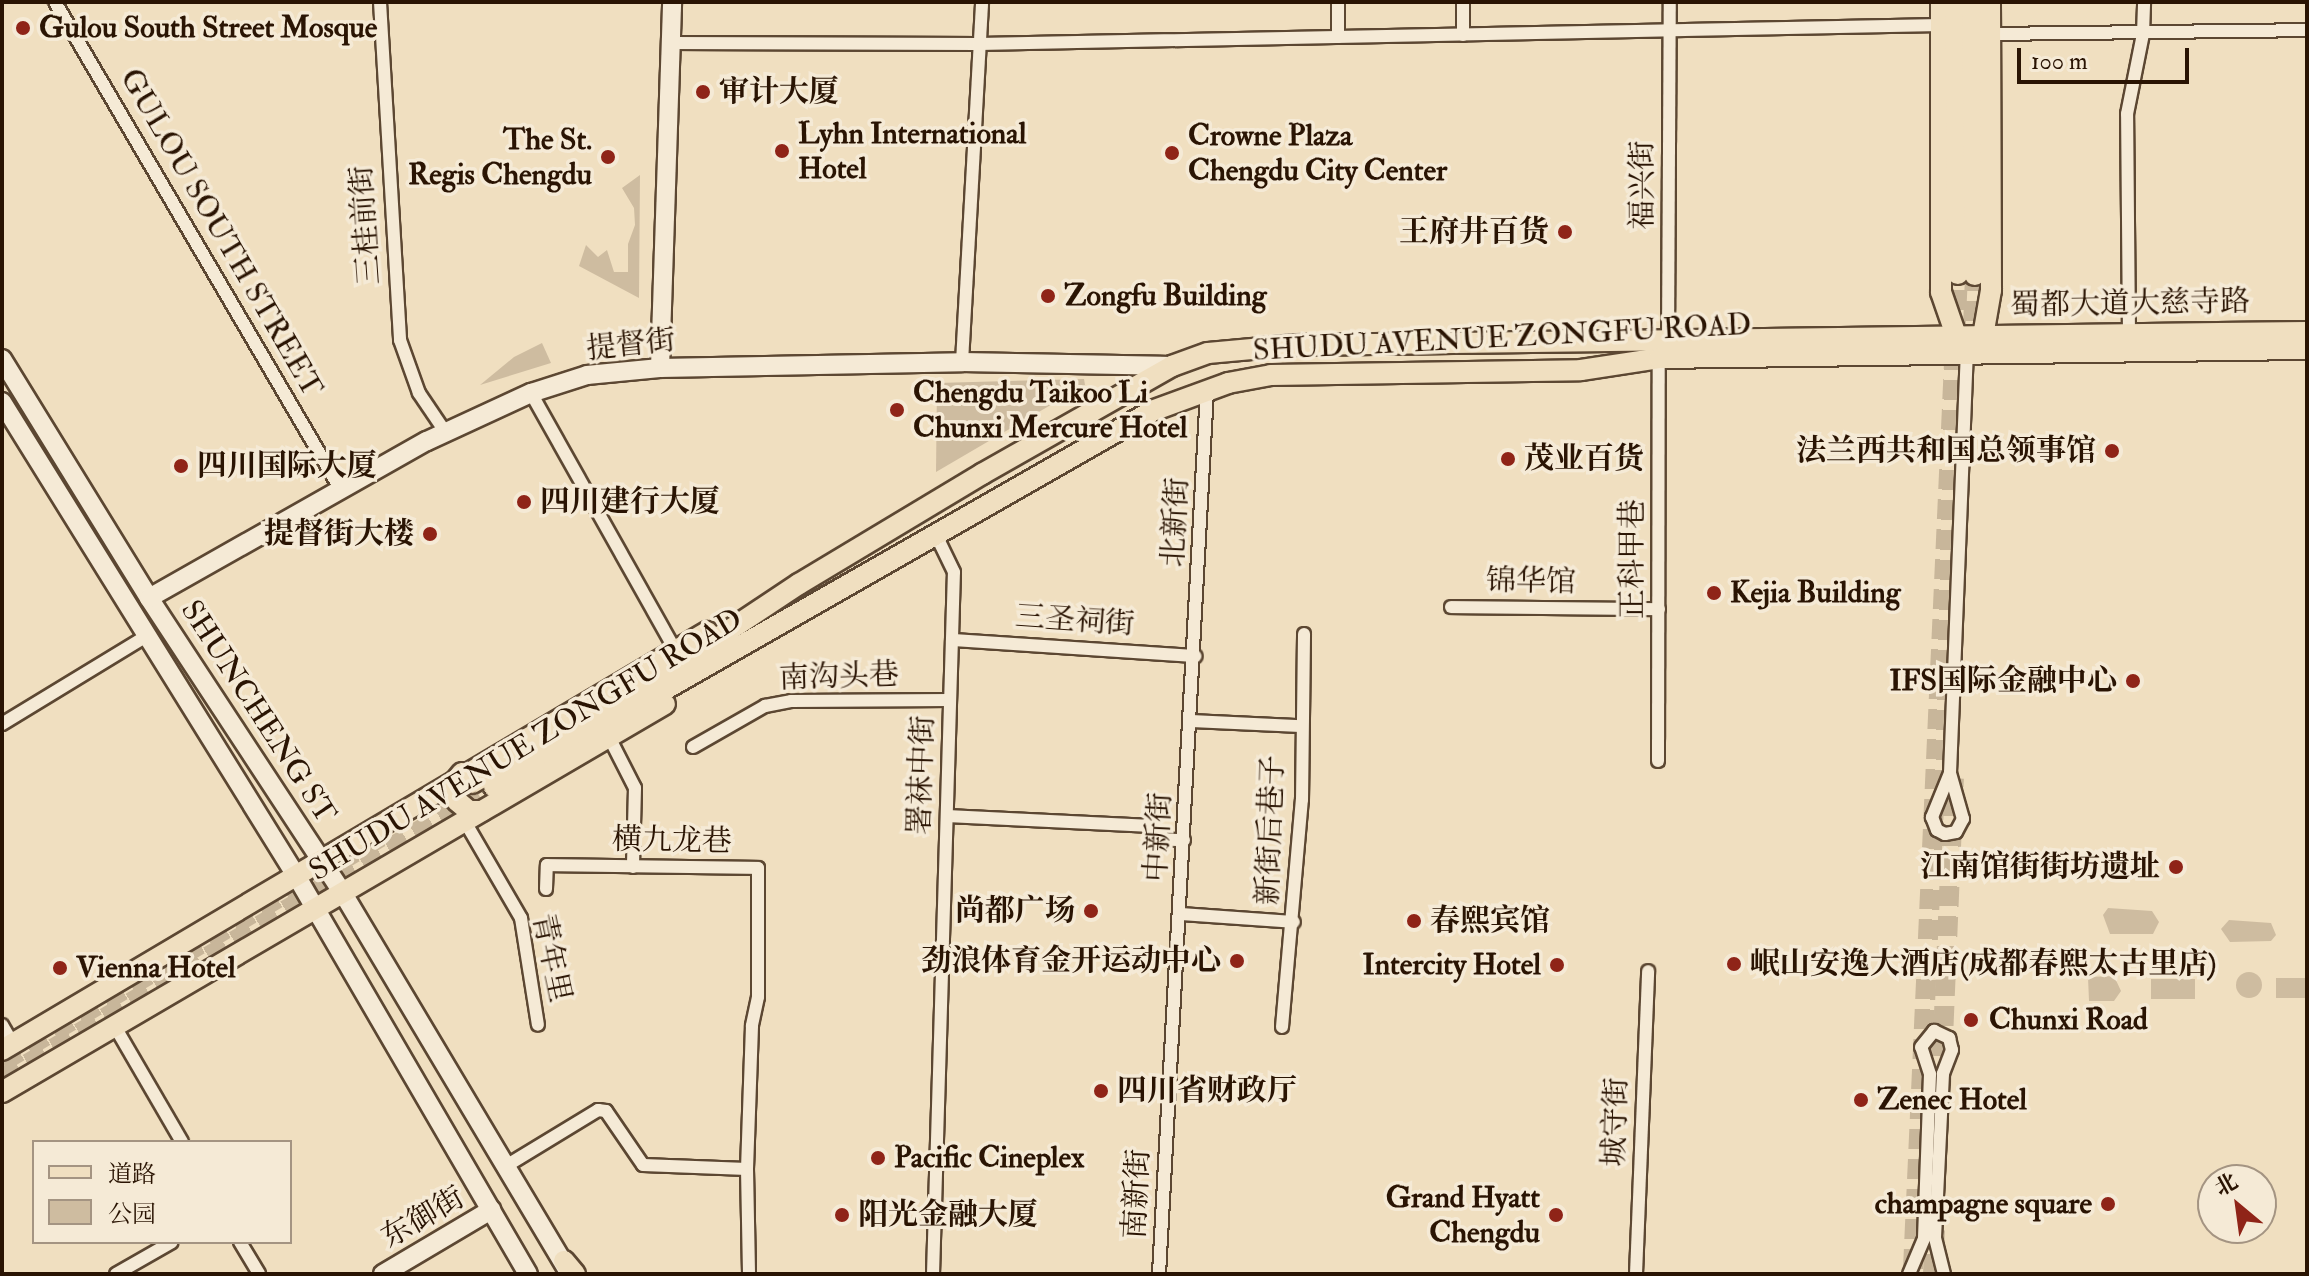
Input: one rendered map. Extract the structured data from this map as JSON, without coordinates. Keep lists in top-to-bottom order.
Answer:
{
  "streets": {
    "main road": [
      "蜀都大道大慈寺路",
      "SHUDU AVENUE ZONGFU ROAD",
      "提督街",
      "SHUNCHENG ST",
      "东御街"
    ],
    "street": [
      "福兴街",
      "三桂前街",
      "GULOU SOUTH STREET",
      "北新街",
      "正科甲巷",
      "锦华馆",
      "三圣祠街",
      "南沟头巷",
      "署袜中街",
      "新街后巷子",
      "中新街",
      "横九龙巷",
      "青年里",
      "城守街",
      "南新街"
    ]
  },
  "crossings": [
    ["福兴街", "SHUDU AVENUE ZONGFU ROAD"],
    ["福兴街", "正科甲巷"],
    ["三桂前街", "提督街"],
    ["GULOU SOUTH STREET", "提督街"],
    ["蜀都大道大慈寺路", "SHUDU AVENUE ZONGFU ROAD"],
    ["SHUDU AVENUE ZONGFU ROAD", "提督街"],
    ["SHUDU AVENUE ZONGFU ROAD", "北新街"],
    ["SHUDU AVENUE ZONGFU ROAD", "正科甲巷"],
    ["SHUDU AVENUE ZONGFU ROAD", "SHUNCHENG ST"],
    ["SHUDU AVENUE ZONGFU ROAD", "署袜中街"],
    ["SHUDU AVENUE ZONGFU ROAD", "青年里"],
    ["提督街", "SHUNCHENG ST"],
    ["北新街", "三圣祠街"],
    ["北新街", "中新街"],
    ["正科甲巷", "锦华馆"],
    ["三圣祠街", "署袜中街"],
    ["三圣祠街", "中新街"],
    ["南沟头巷", "署袜中街"],
    ["SHUNCHENG ST", "东御街"],
    ["中新街", "南新街"]
  ],
  "places": [
    "Gulou South Street Mosque",
    "审计大厦",
    "Lyhn International Hotel",
    "Crowne Plaza Chengdu City Center",
    "The St. Regis Chengdu",
    "王府井百货",
    "Zongfu Building",
    "Chengdu Taikoo Li Chunxi Mercure Hotel",
    "法兰西共和国总领事馆",
    "茂业百货",
    "四川国际大厦",
    "四川建行大厦",
    "提督街大楼",
    "Kejia Building",
    "IFS国际金融中心",
    "江南馆街街坊遗址",
    "尚都广场",
    "春熙宾馆",
    "劲浪体育金开运动中心",
    "岷山安逸大酒店(成都春熙太古里店)",
    "Intercity Hotel",
    "Vienna Hotel",
    "Chunxi Road",
    "四川省财政厅",
    "Zenec Hotel",
    "Pacific Cineplex",
    "champagne square",
    "阳光金融大厦",
    "Grand Hyatt Chengdu"
  ],
  "legend": ["道路", "公园"],
  "scale_bar": "100 m",
  "north": "top left"
}
